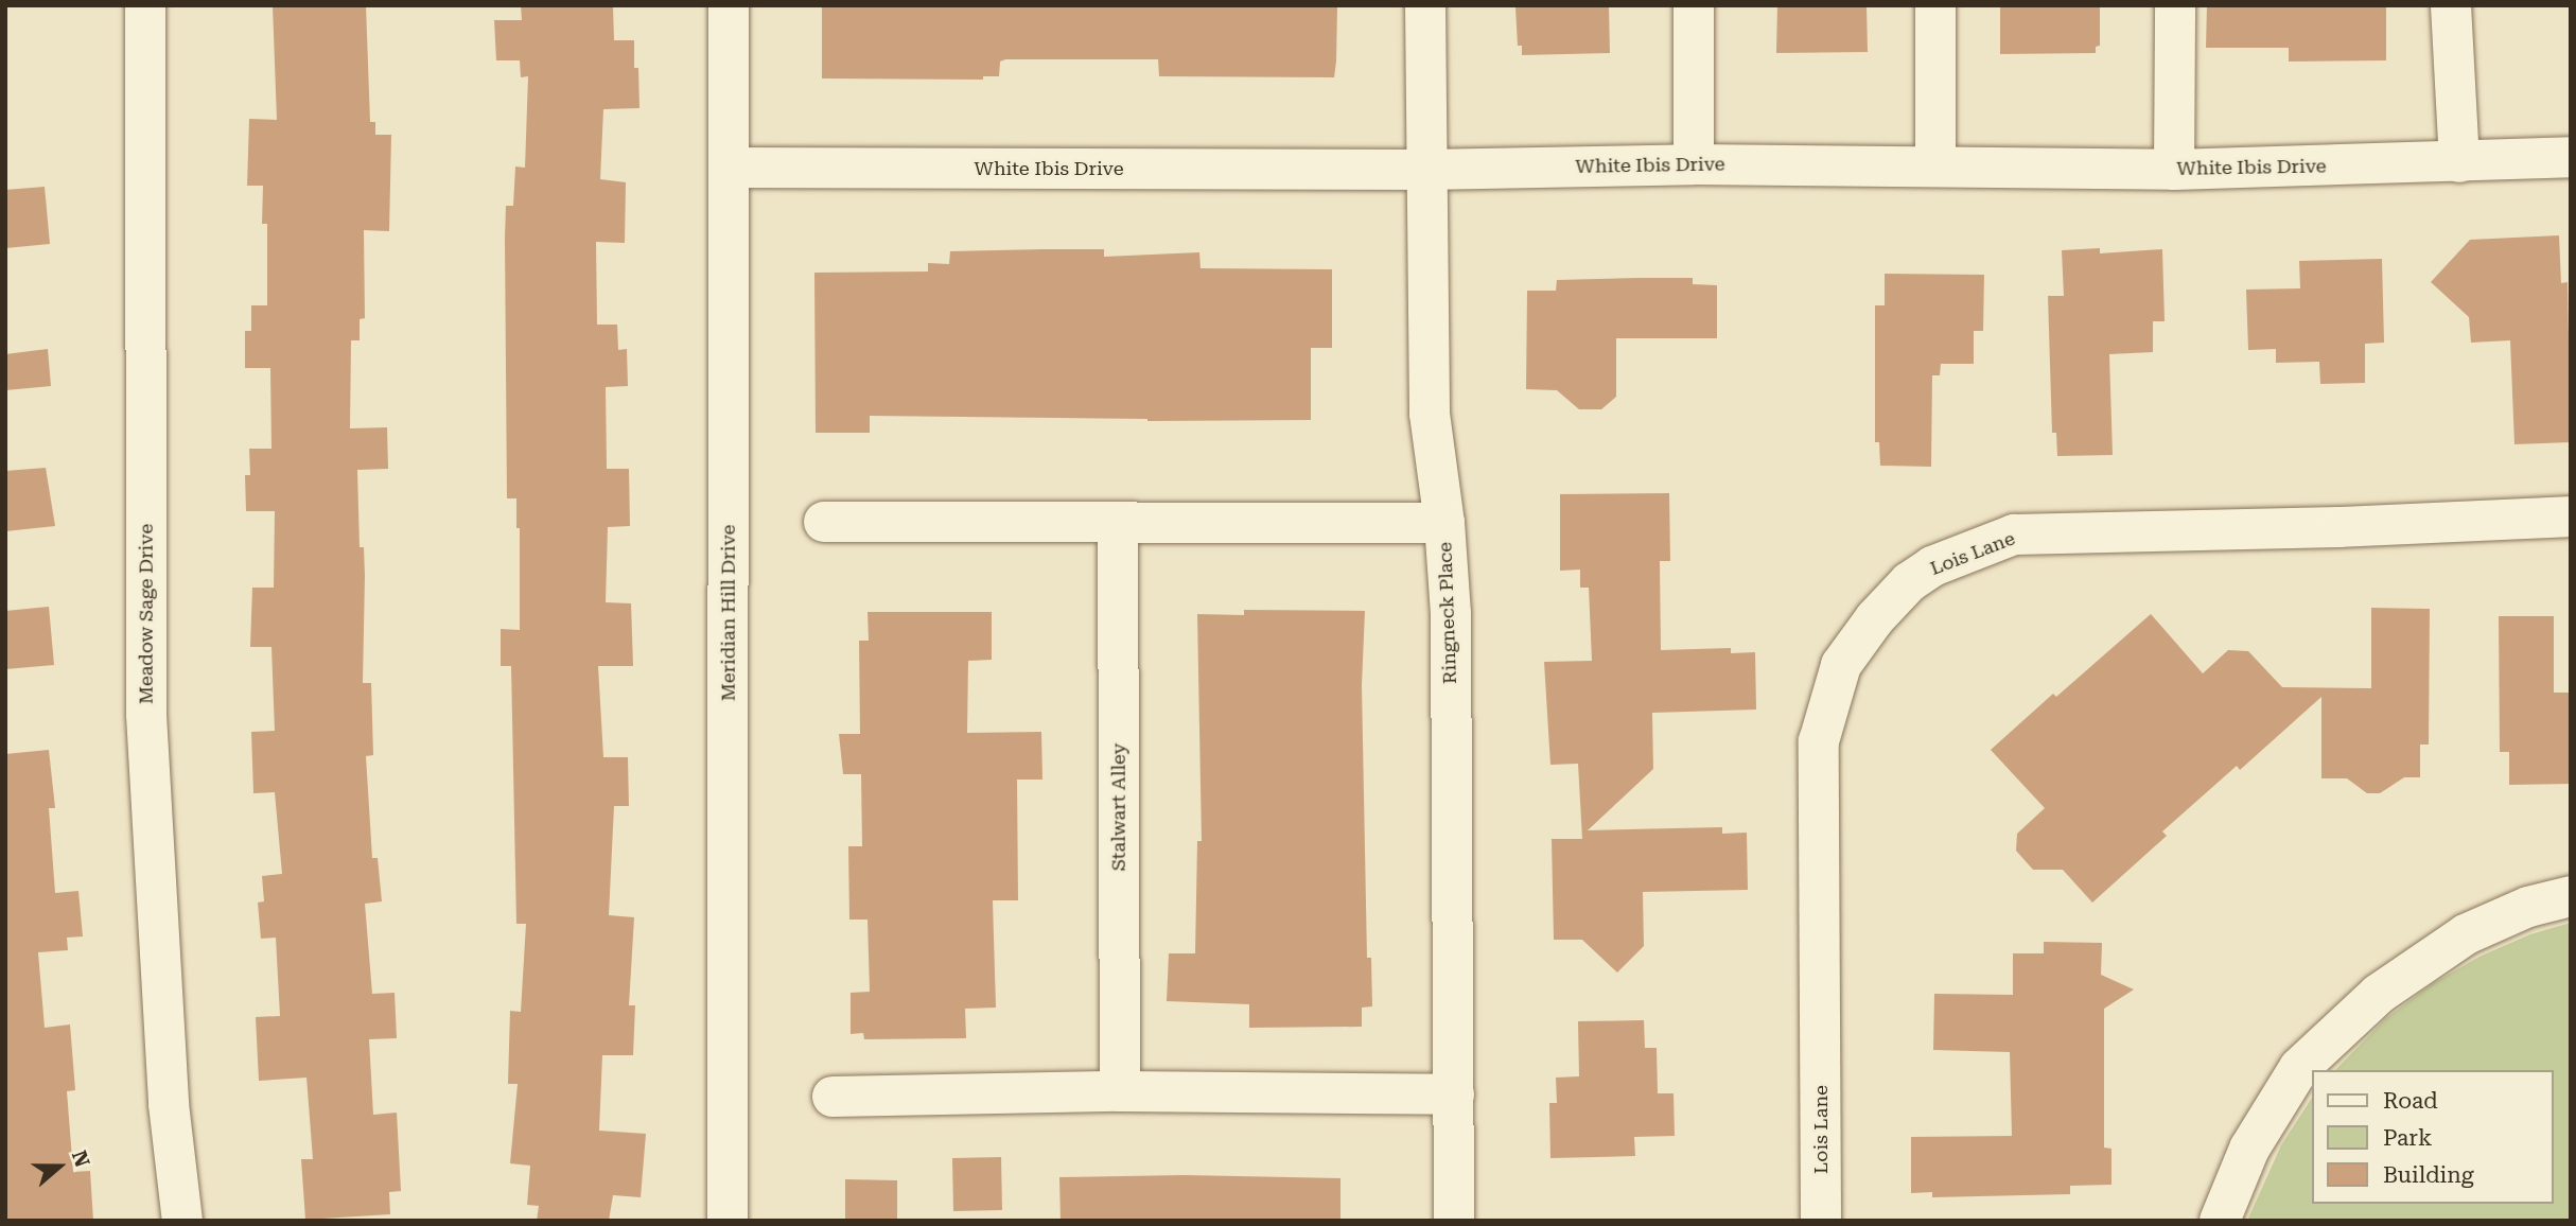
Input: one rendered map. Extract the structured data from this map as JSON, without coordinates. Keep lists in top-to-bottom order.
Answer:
{
  "streets": {
    "street": [
      "White Ibis Drive",
      "Lois Lane",
      "Meridian Hill Drive",
      "Ringneck Place",
      "Meadow Sage Drive",
      "Stalwart Alley"
    ]
  },
  "crossings": [
    ["White Ibis Drive", "Meridian Hill Drive"],
    ["White Ibis Drive", "Ringneck Place"]
  ],
  "legend": ["Road", "Park", "Building"],
  "north": "right"
}
